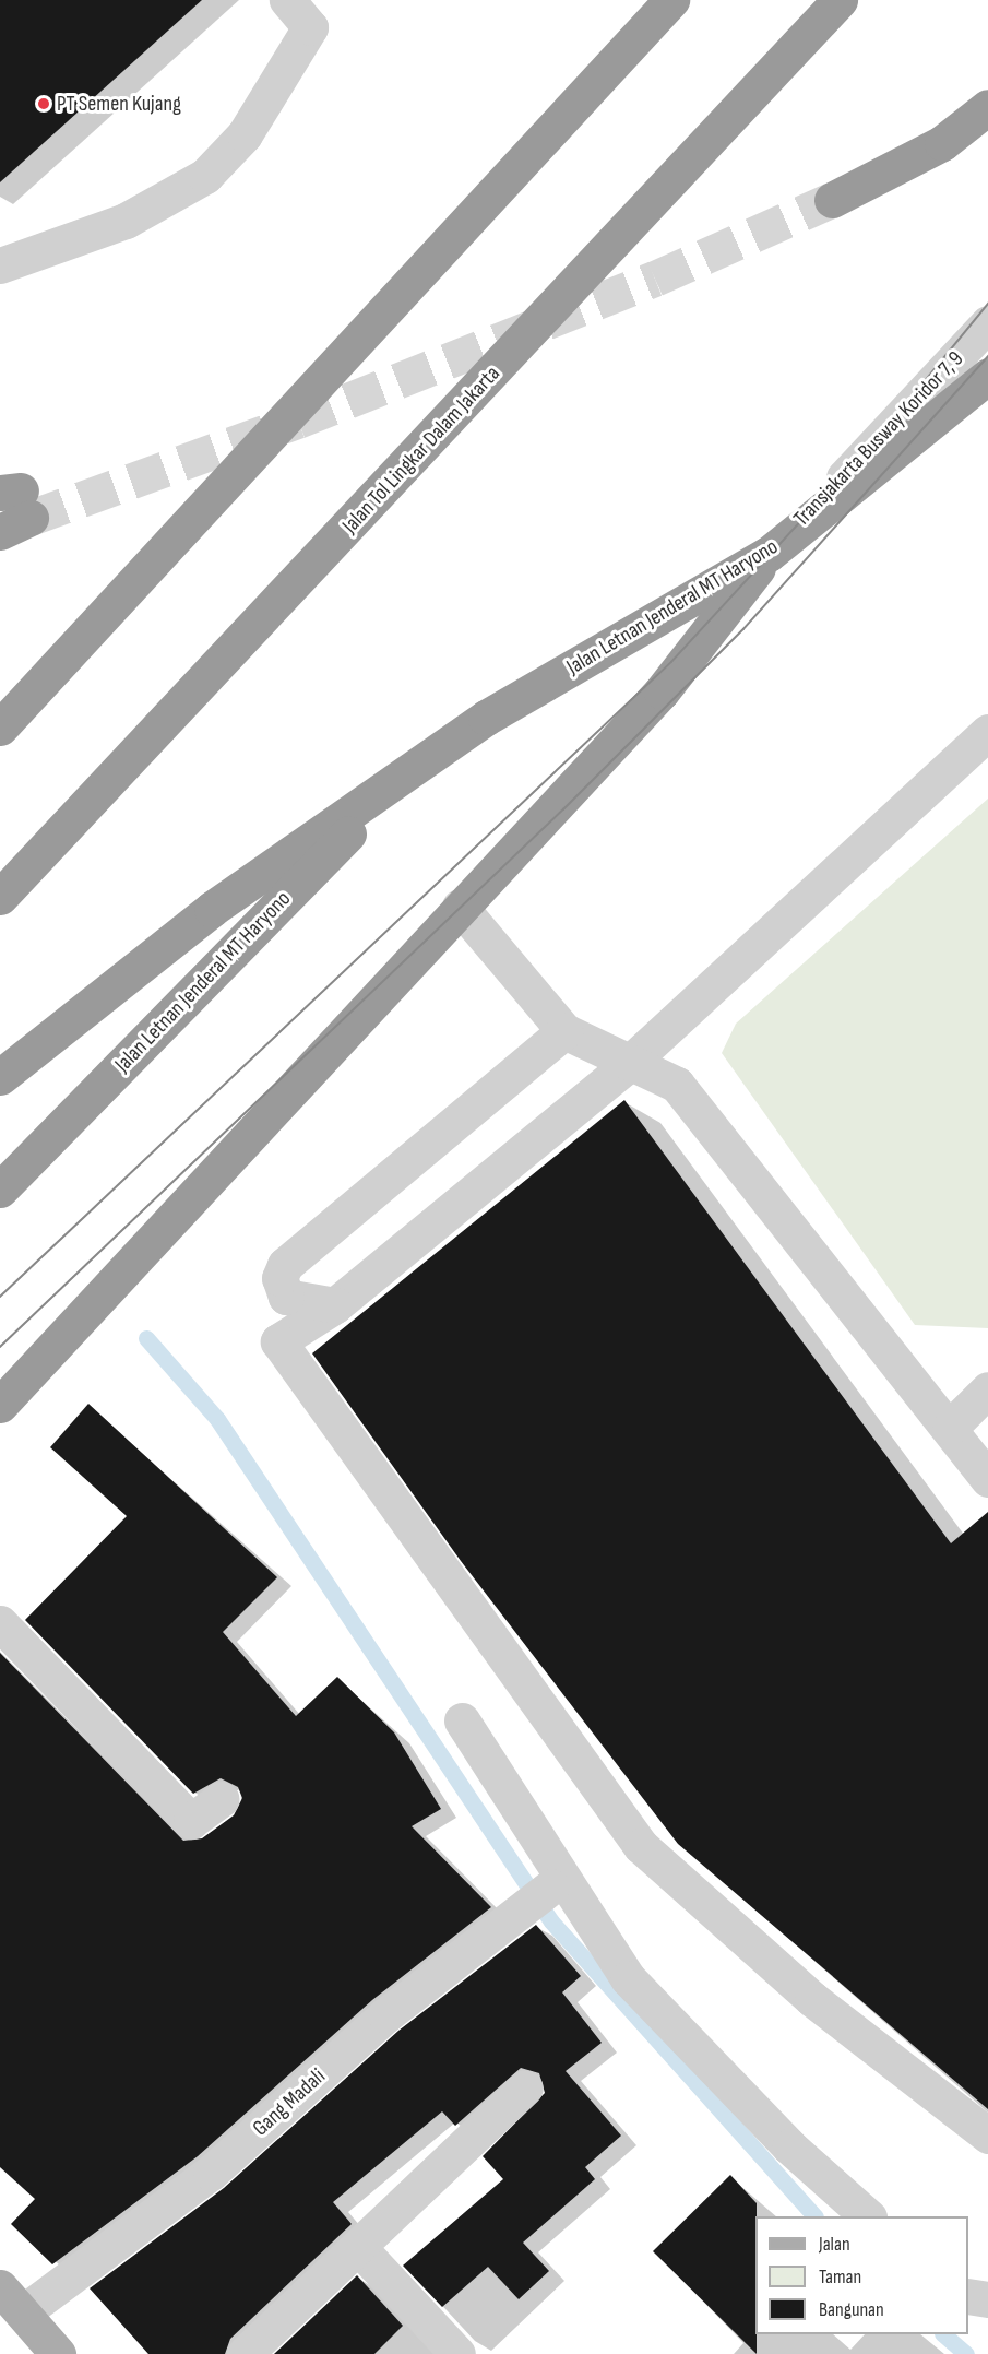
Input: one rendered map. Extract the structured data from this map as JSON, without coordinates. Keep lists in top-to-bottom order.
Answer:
{
  "streets": {
    "highway": ["Jalan Tol Lingkar Dalam Jakarta", "Jalan Letnan Jenderal MT Haryono"],
    "street": ["Transjakarta Busway Koridor 7, 9", "Gang Madali"]
  },
  "crossings": [
    ["Transjakarta Busway Koridor 7, 9", "Jalan Letnan Jenderal MT Haryono"]
  ],
  "places": ["PT Semen Kujang"],
  "legend": ["Jalan", "Taman", "Bangunan"]
}
